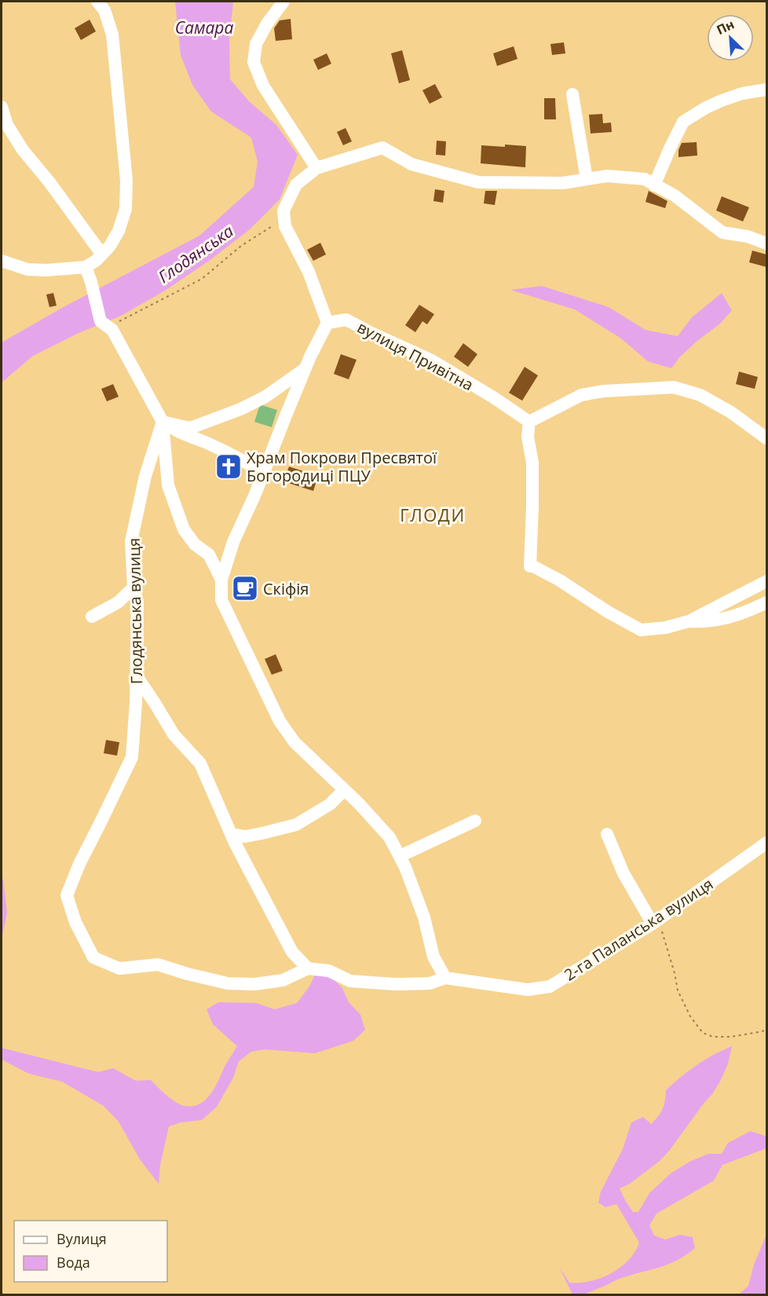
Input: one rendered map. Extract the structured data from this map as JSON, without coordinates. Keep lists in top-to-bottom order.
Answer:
{
  "streets": {
    "street": ["вулиця Привітна", "Глодянська вулиця", "2-га Паланська вулиця"]
  },
  "crossings": [
    ["Глодянська вулиця", "2-га Паланська вулиця"]
  ],
  "districts": ["ГЛОДИ"],
  "water": ["Самара", "Глодянська"],
  "places": {
    "church": ["Храм Покрови Пресвятої Богородиці ПЦУ"],
    "cafe": ["Скіфія"]
  },
  "legend": ["Вулиця", "Вода"],
  "north": "top left"
}
